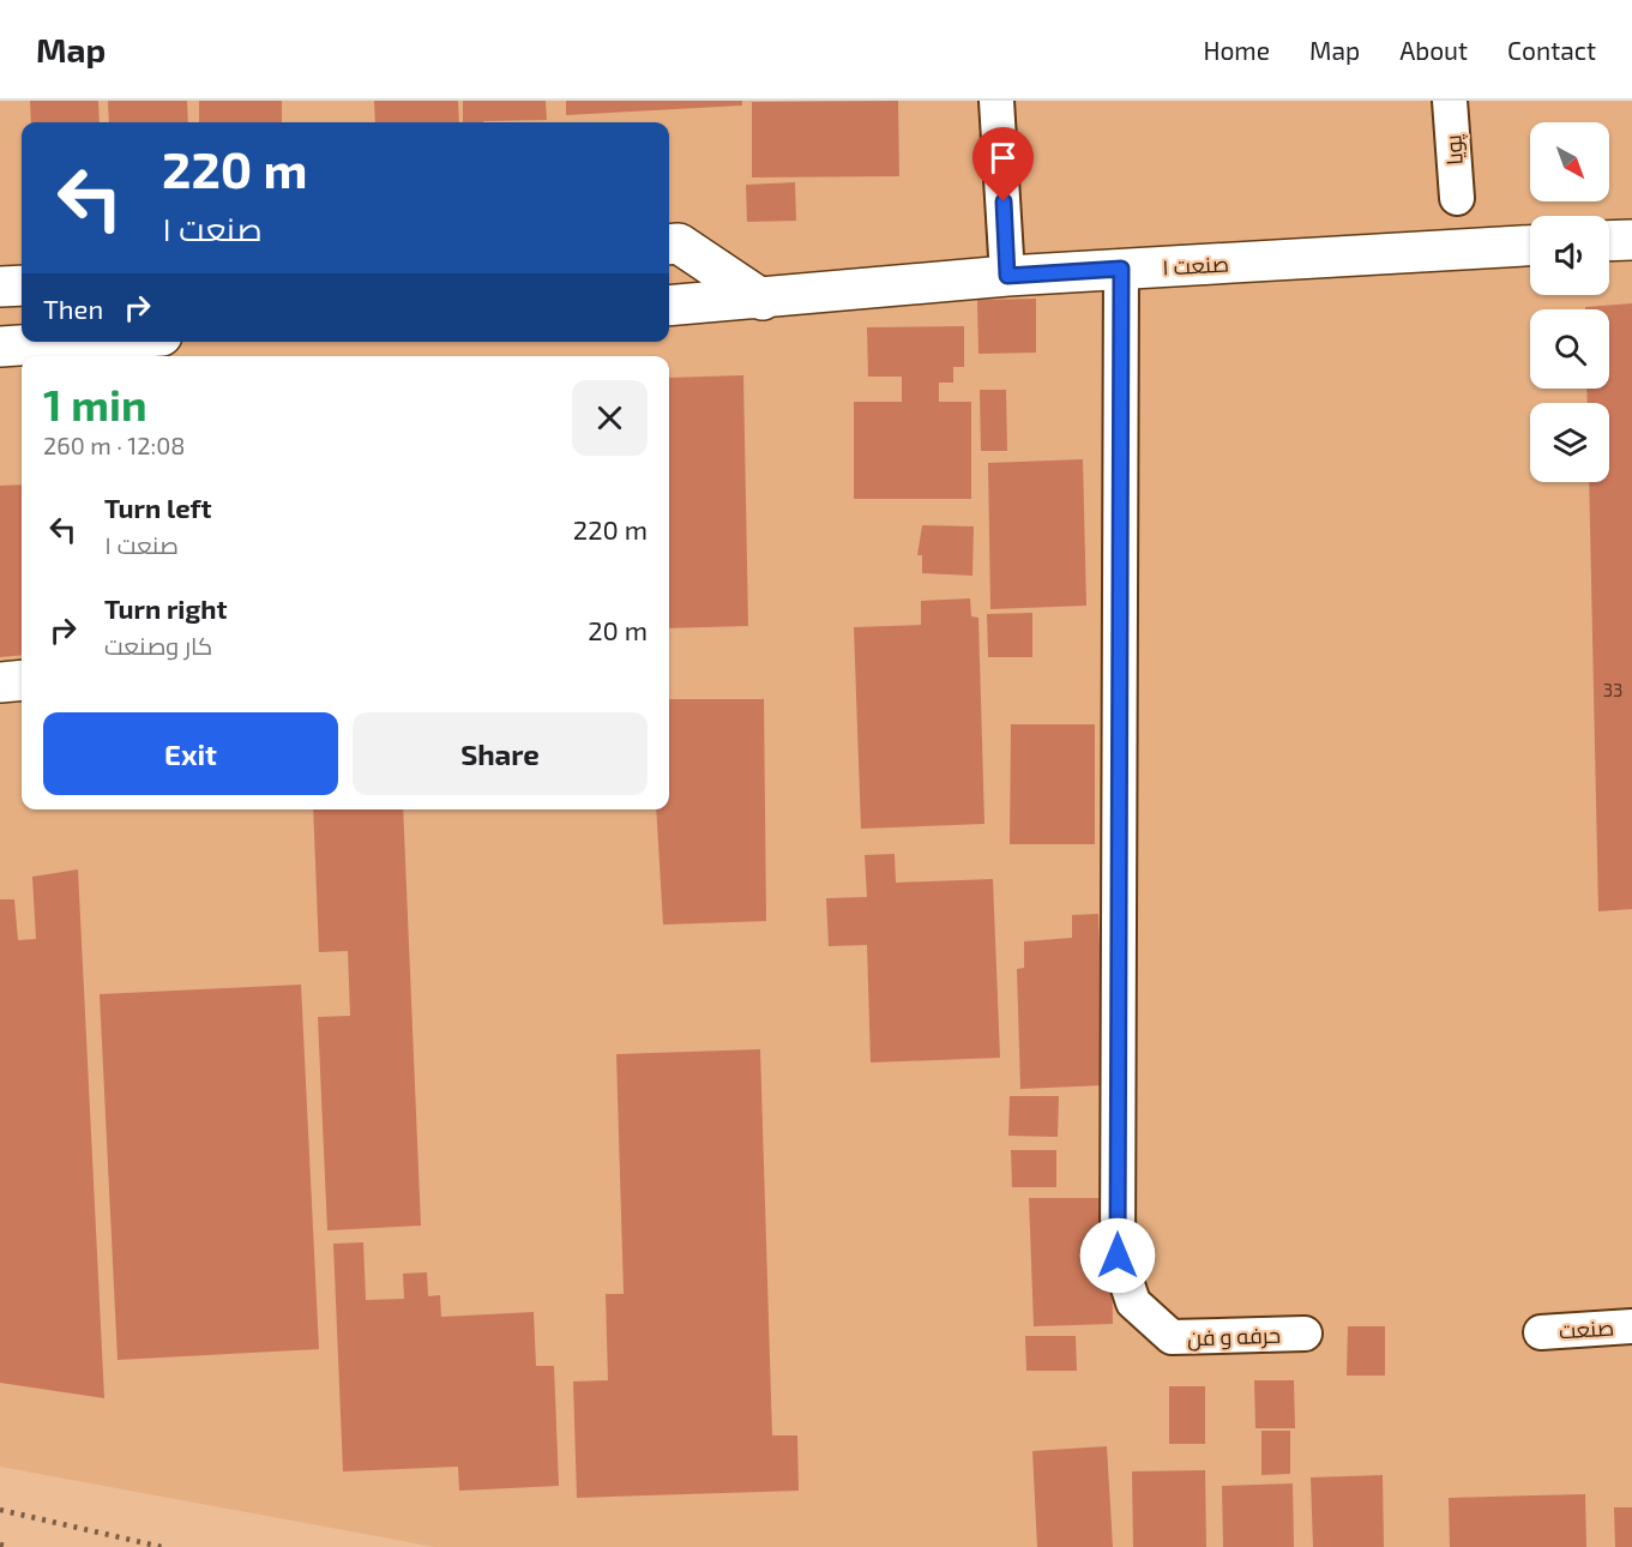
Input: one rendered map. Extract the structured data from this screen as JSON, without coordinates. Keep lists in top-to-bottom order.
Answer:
{
  "streets": {
    "street": [
      "پویا",
      "صنعت ۱",
      "صنعت",
      "حرفه و فن"
    ]
  },
  "crossings": [
    ["صنعت ۱", "حرفه و فن"]
  ],
  "house_numbers": ["33"],
  "north": "bottom right",
  "page": {
    "header": "Map",
    "nav": [
      "Home",
      "Map",
      "About",
      "Contact"
    ],
    "turn": ["220 m", "صنعت ۱"],
    "then": "Then",
    "heading": ["1 min", "260 m · 12:08"],
    "list": [
      {
        "name": "Turn left",
        "note": "صنعت ۱",
        "value": "220 m"
      },
      {
        "name": "Turn right",
        "note": "کار وصنعت",
        "value": "20 m"
      }
    ],
    "buttons": ["Exit", "Share"]
  }
}
